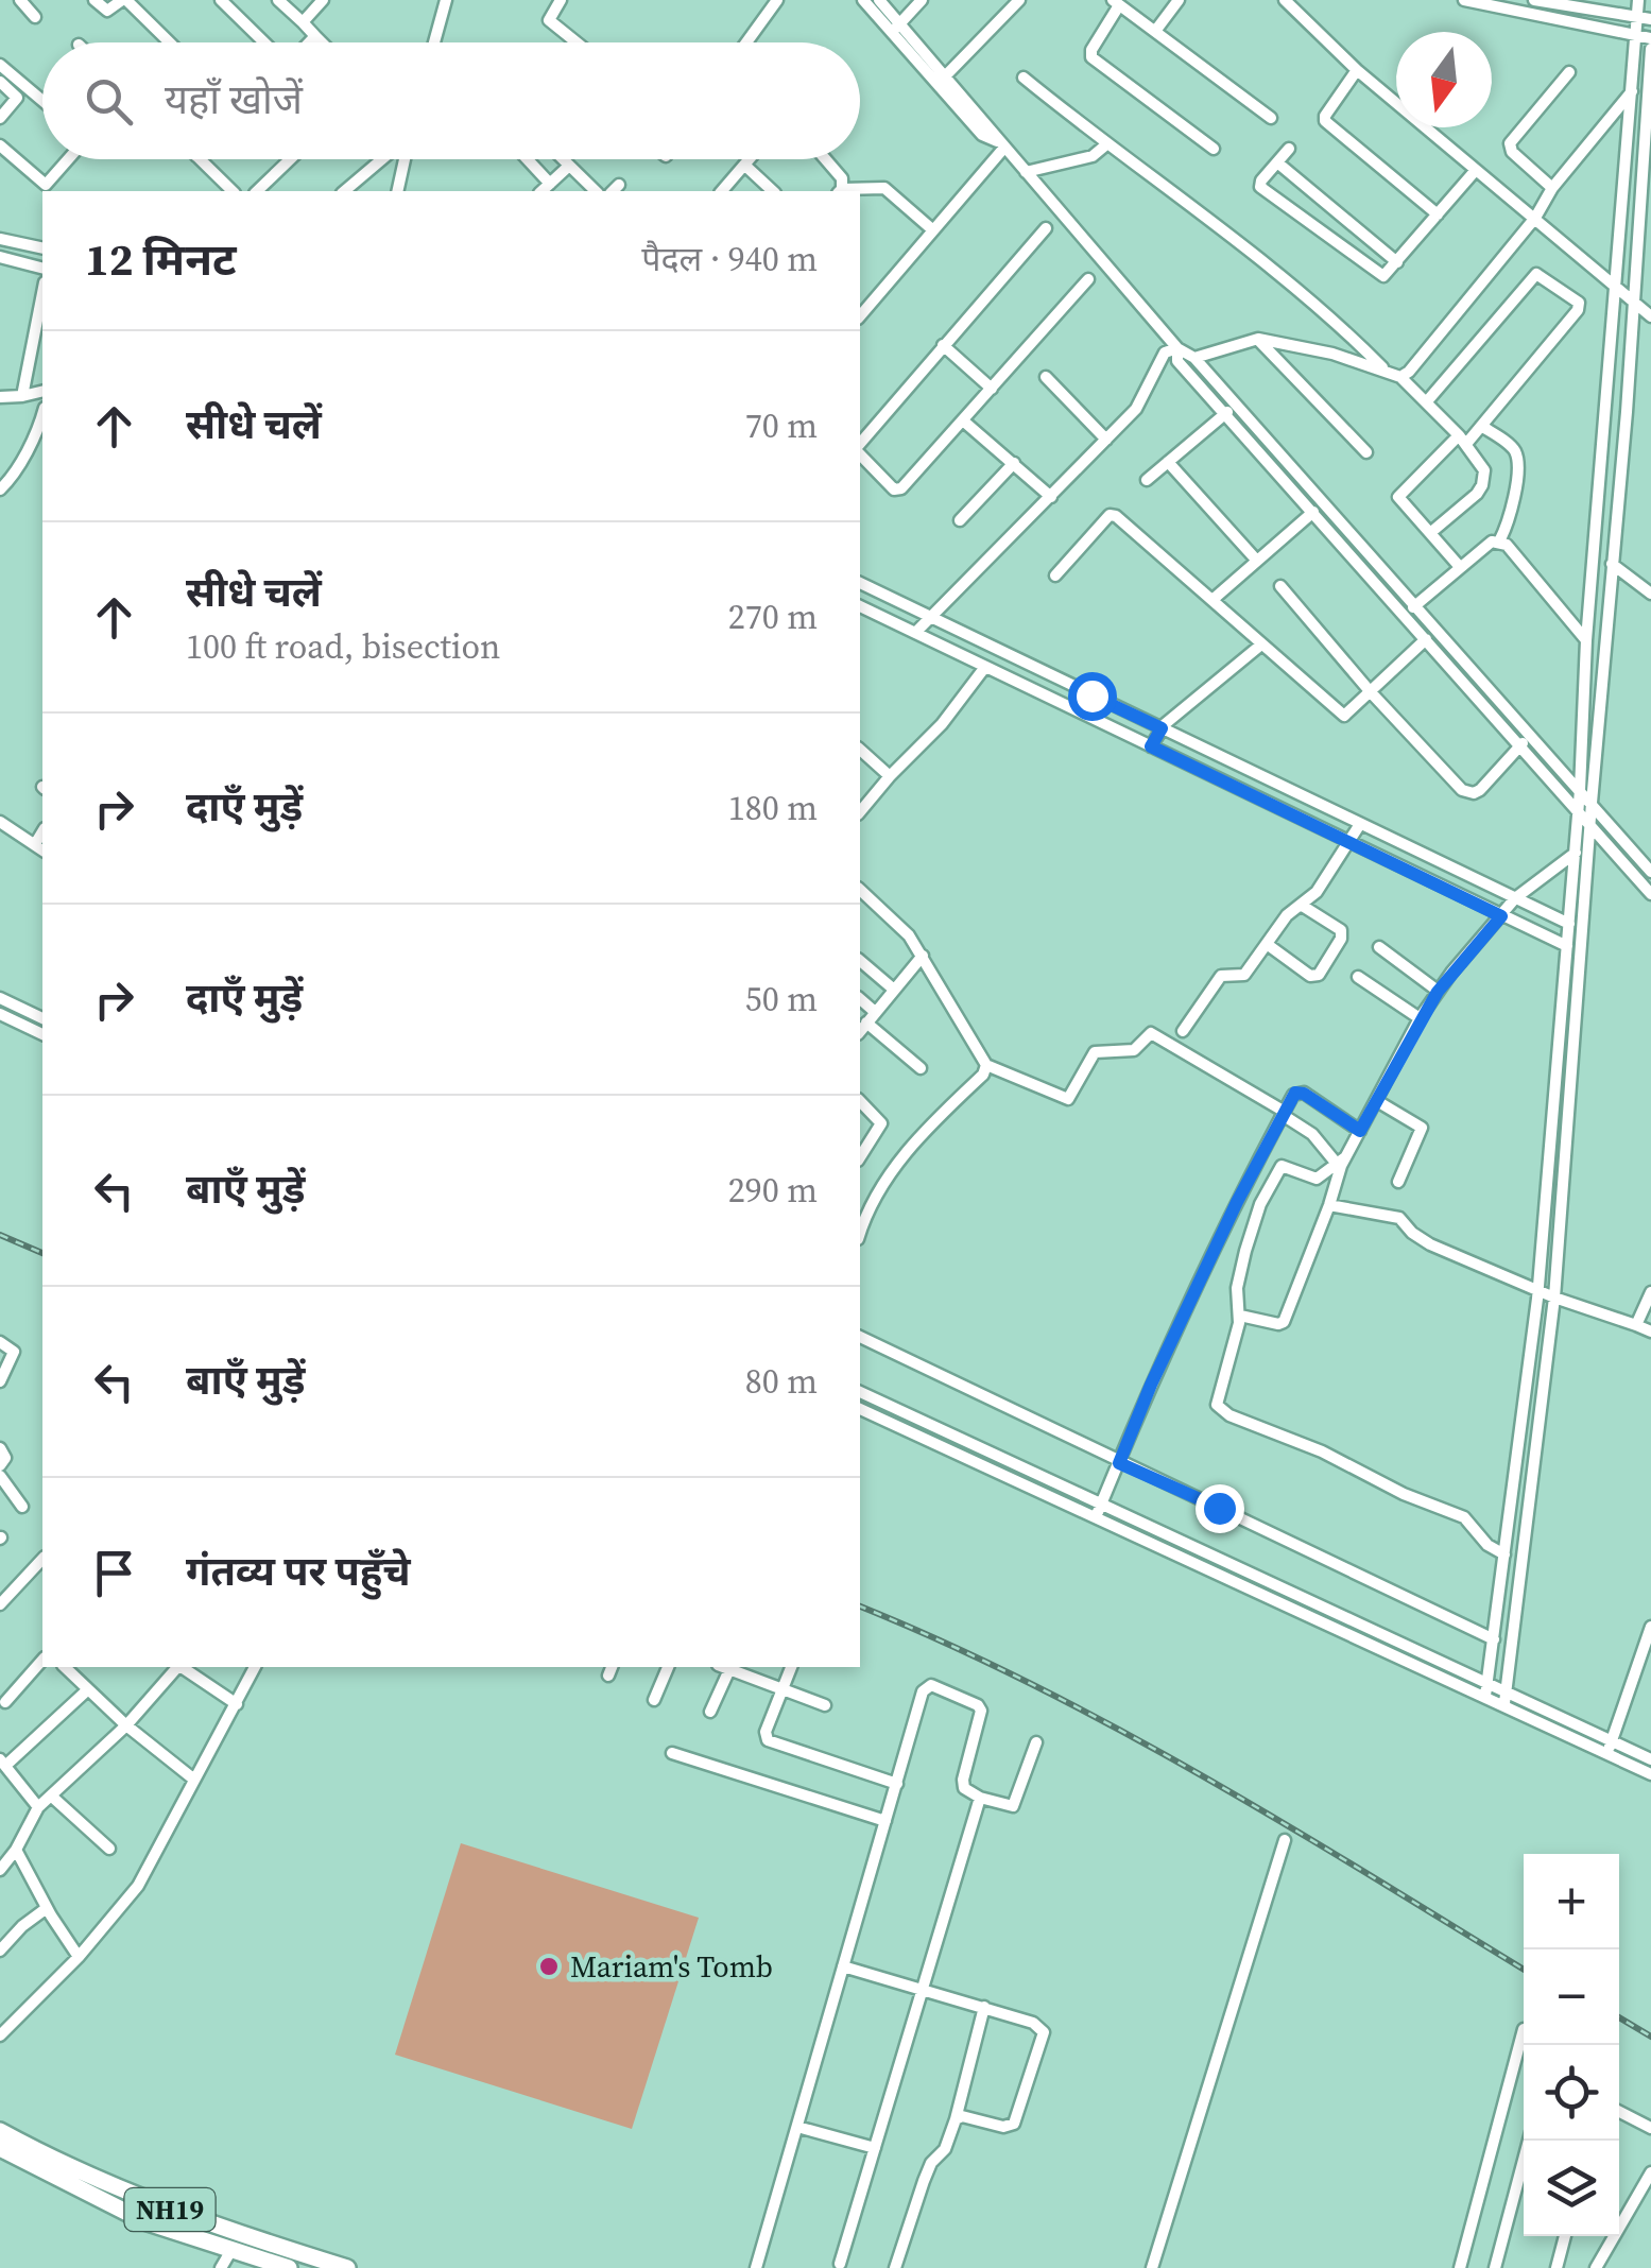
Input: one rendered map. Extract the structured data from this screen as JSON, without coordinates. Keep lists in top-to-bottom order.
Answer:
{
  "streets": {
    "highway": ["NH19"]
  },
  "places": ["Mariam's Tomb"],
  "north": "bottom",
  "page": {
    "search": "यहाँ खोजें",
    "heading": ["12 मिनट", "पैदल · 940 m"],
    "list": [
      ["सीधे चलें", "70 m"],
      ["सीधे चलें", "100 ft road, bisection", "270 m"],
      ["दाएँ मुड़ें", "180 m"],
      ["दाएँ मुड़ें", "50 m"],
      ["बाएँ मुड़ें", "290 m"],
      ["बाएँ मुड़ें", "80 m"],
      "गंतव्य पर पहुँचे"
    ],
    "map_buttons": ["+", "−"]
  }
}
